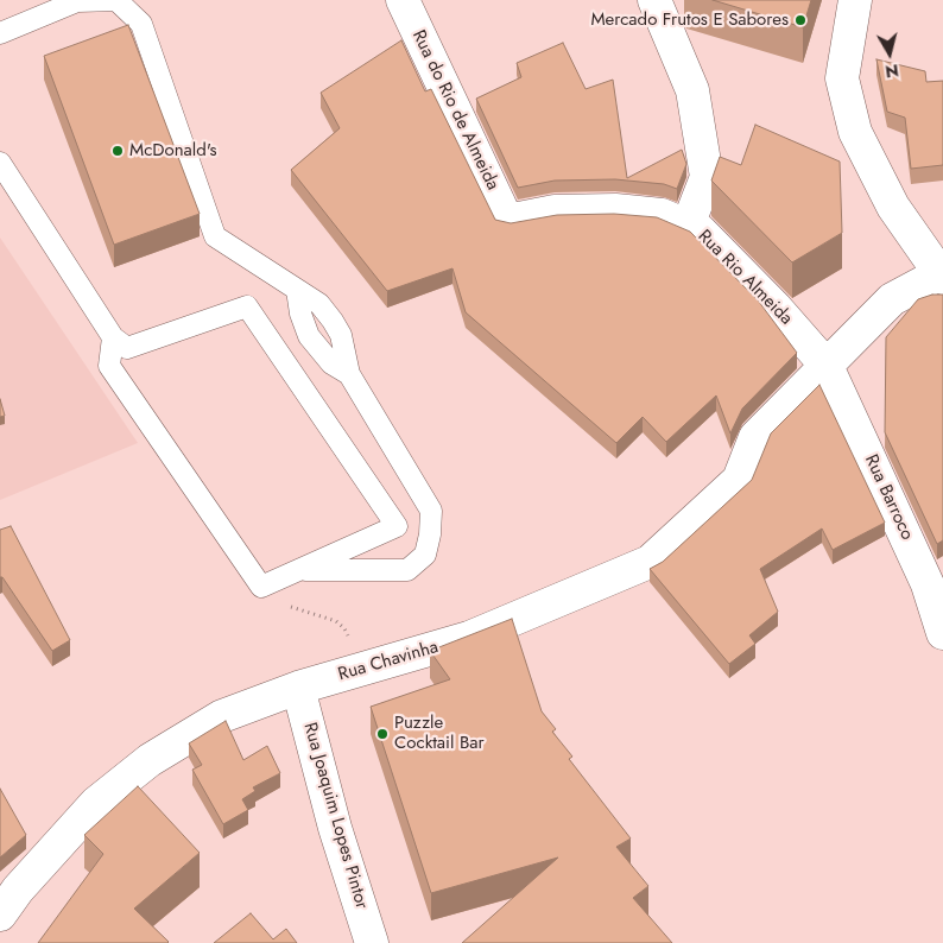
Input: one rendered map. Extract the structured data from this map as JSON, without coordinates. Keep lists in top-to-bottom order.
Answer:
{
  "streets": {
    "street": [
      "Rua do Rio de Almeida",
      "Rua Rio Almeida",
      "Rua Barroco",
      "Rua Chavinha",
      "Rua Joaquim Lopes Pintor"
    ]
  },
  "crossings": [
    ["Rua do Rio de Almeida", "Rua Rio Almeida"],
    ["Rua Rio Almeida", "Rua Barroco"],
    ["Rua Rio Almeida", "Rua Chavinha"],
    ["Rua Barroco", "Rua Chavinha"],
    ["Rua Chavinha", "Rua Joaquim Lopes Pintor"]
  ],
  "places": ["Mercado Frutos E Sabores", "McDonald's", "Puzzle Cocktail Bar"],
  "north": "bottom"
}
